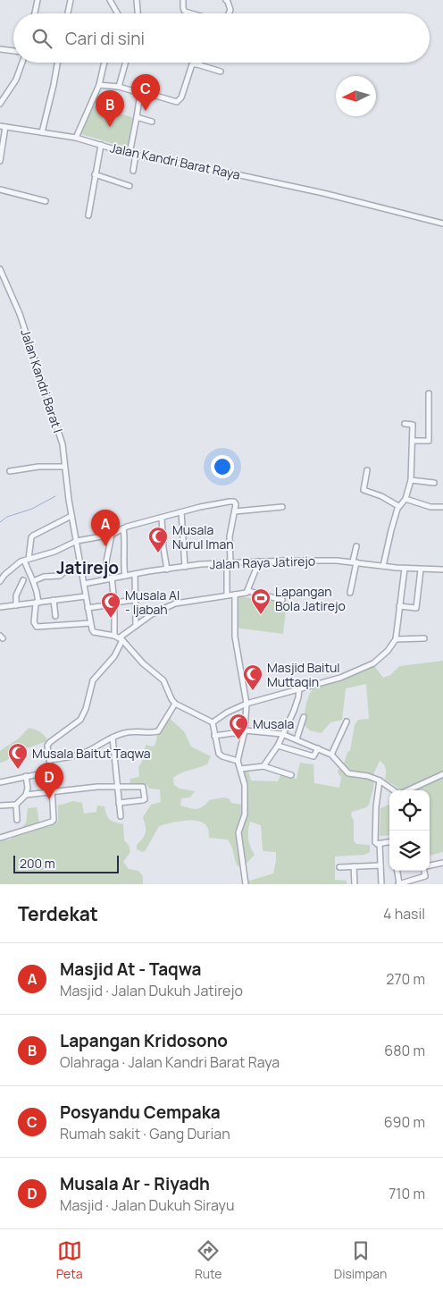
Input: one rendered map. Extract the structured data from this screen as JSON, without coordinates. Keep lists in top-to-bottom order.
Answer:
{
  "streets": {
    "street": ["Jalan Kandri Barat Raya", "Jalan Kandri Barat I", "Jalan Raya Jatirejo"]
  },
  "crossings": [
    ["Jalan Kandri Barat I", "Jalan Raya Jatirejo"]
  ],
  "districts": ["Jatirejo"],
  "places": {
    "mosque": [
      "Musala Nurul Iman",
      "Musala Al - Ijabah",
      "Masjid Baitul Muttaqin",
      "Musala",
      "Musala Baitut Taqwa"
    ],
    "sports": ["Lapangan Bola Jatirejo"]
  },
  "scale_bar": "200 m",
  "north": "left",
  "page": {
    "search": "Cari di sini",
    "pins": [
      "C",
      "B",
      "A",
      "D"
    ],
    "scale": "200 m",
    "heading": ["Terdekat", "4 hasil"],
    "list": [
      {
        "mark": "A",
        "name": "Masjid At - Taqwa",
        "note": "Masjid · Jalan Dukuh Jatirejo",
        "value": "270 m"
      },
      {
        "mark": "B",
        "name": "Lapangan Kridosono",
        "note": "Olahraga · Jalan Kandri Barat Raya",
        "value": "680 m"
      },
      {
        "mark": "C",
        "name": "Posyandu Cempaka",
        "note": "Rumah sakit · Gang Durian",
        "value": "690 m"
      },
      {
        "mark": "D",
        "name": "Musala Ar - Riyadh",
        "note": "Masjid · Jalan Dukuh Sirayu",
        "value": "710 m"
      }
    ],
    "nav": ["Peta", "Rute", "Disimpan"]
  }
}
